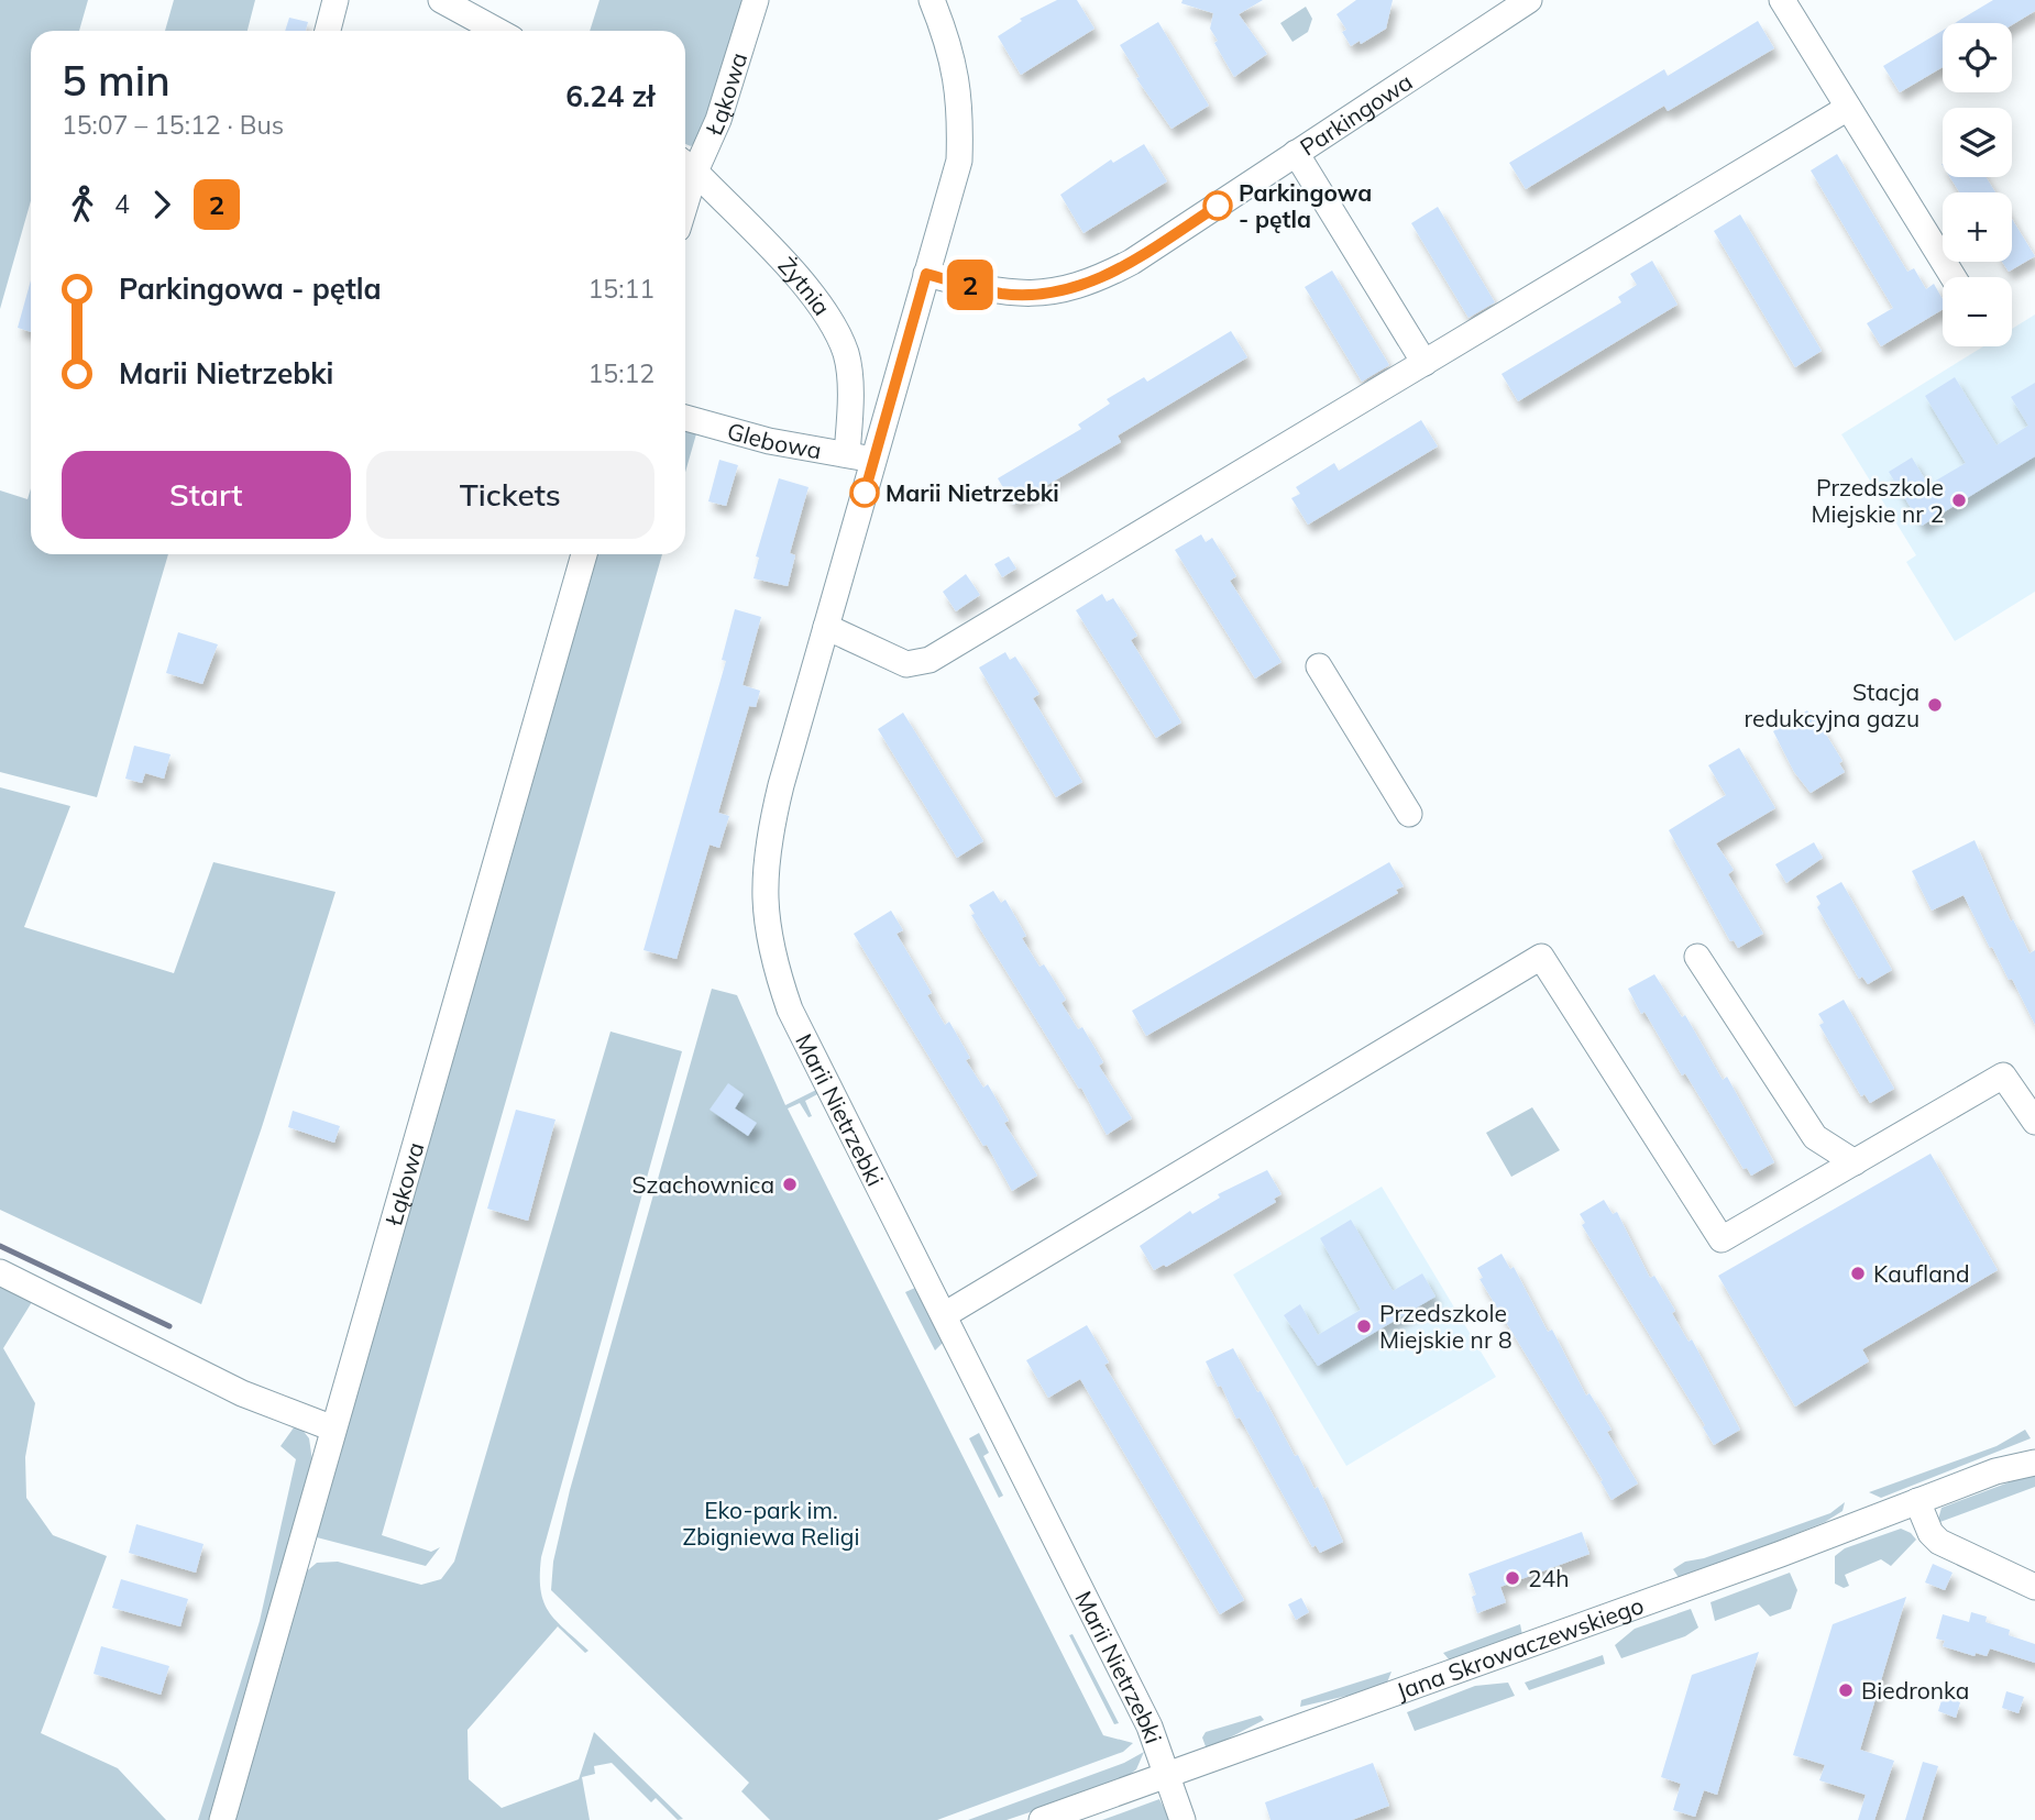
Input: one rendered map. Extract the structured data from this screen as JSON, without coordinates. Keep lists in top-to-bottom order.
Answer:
{
  "streets": {
    "street": [
      "Łąkowa",
      "Parkingowa",
      "Żytnia",
      "Glebowa",
      "Marii Nietrzebki",
      "Jana Skrowaczewskiego"
    ]
  },
  "crossings": [
    ["Łąkowa", "Żytnia"],
    ["Parkingowa", "Marii Nietrzebki"],
    ["Żytnia", "Glebowa"],
    ["Glebowa", "Marii Nietrzebki"],
    ["Marii Nietrzebki", "Jana Skrowaczewskiego"]
  ],
  "parks": ["Eko-park im. Zbigniewa Religi"],
  "places": [
    "Parkingowa - pętla",
    "Marii Nietrzebki",
    "Przedszkole Miejskie nr 2",
    "Stacja redukcyjna gazu",
    "Szachownica",
    "Kaufland",
    "Przedszkole Miejskie nr 8",
    "24h",
    "Biedronka"
  ],
  "lines": ["bus line 2"],
  "page": {
    "on_map": "2",
    "map_buttons": ["+", "−"],
    "heading": ["5 min", "15:07 – 15:12 · Bus", "6.24 zł"],
    "legs": ["4", "2"],
    "list": [
      {
        "name": "Parkingowa - pętla",
        "value": "15:11"
      },
      {
        "name": "Marii Nietrzebki",
        "value": "15:12"
      }
    ],
    "buttons": ["Start", "Tickets"]
  }
}
